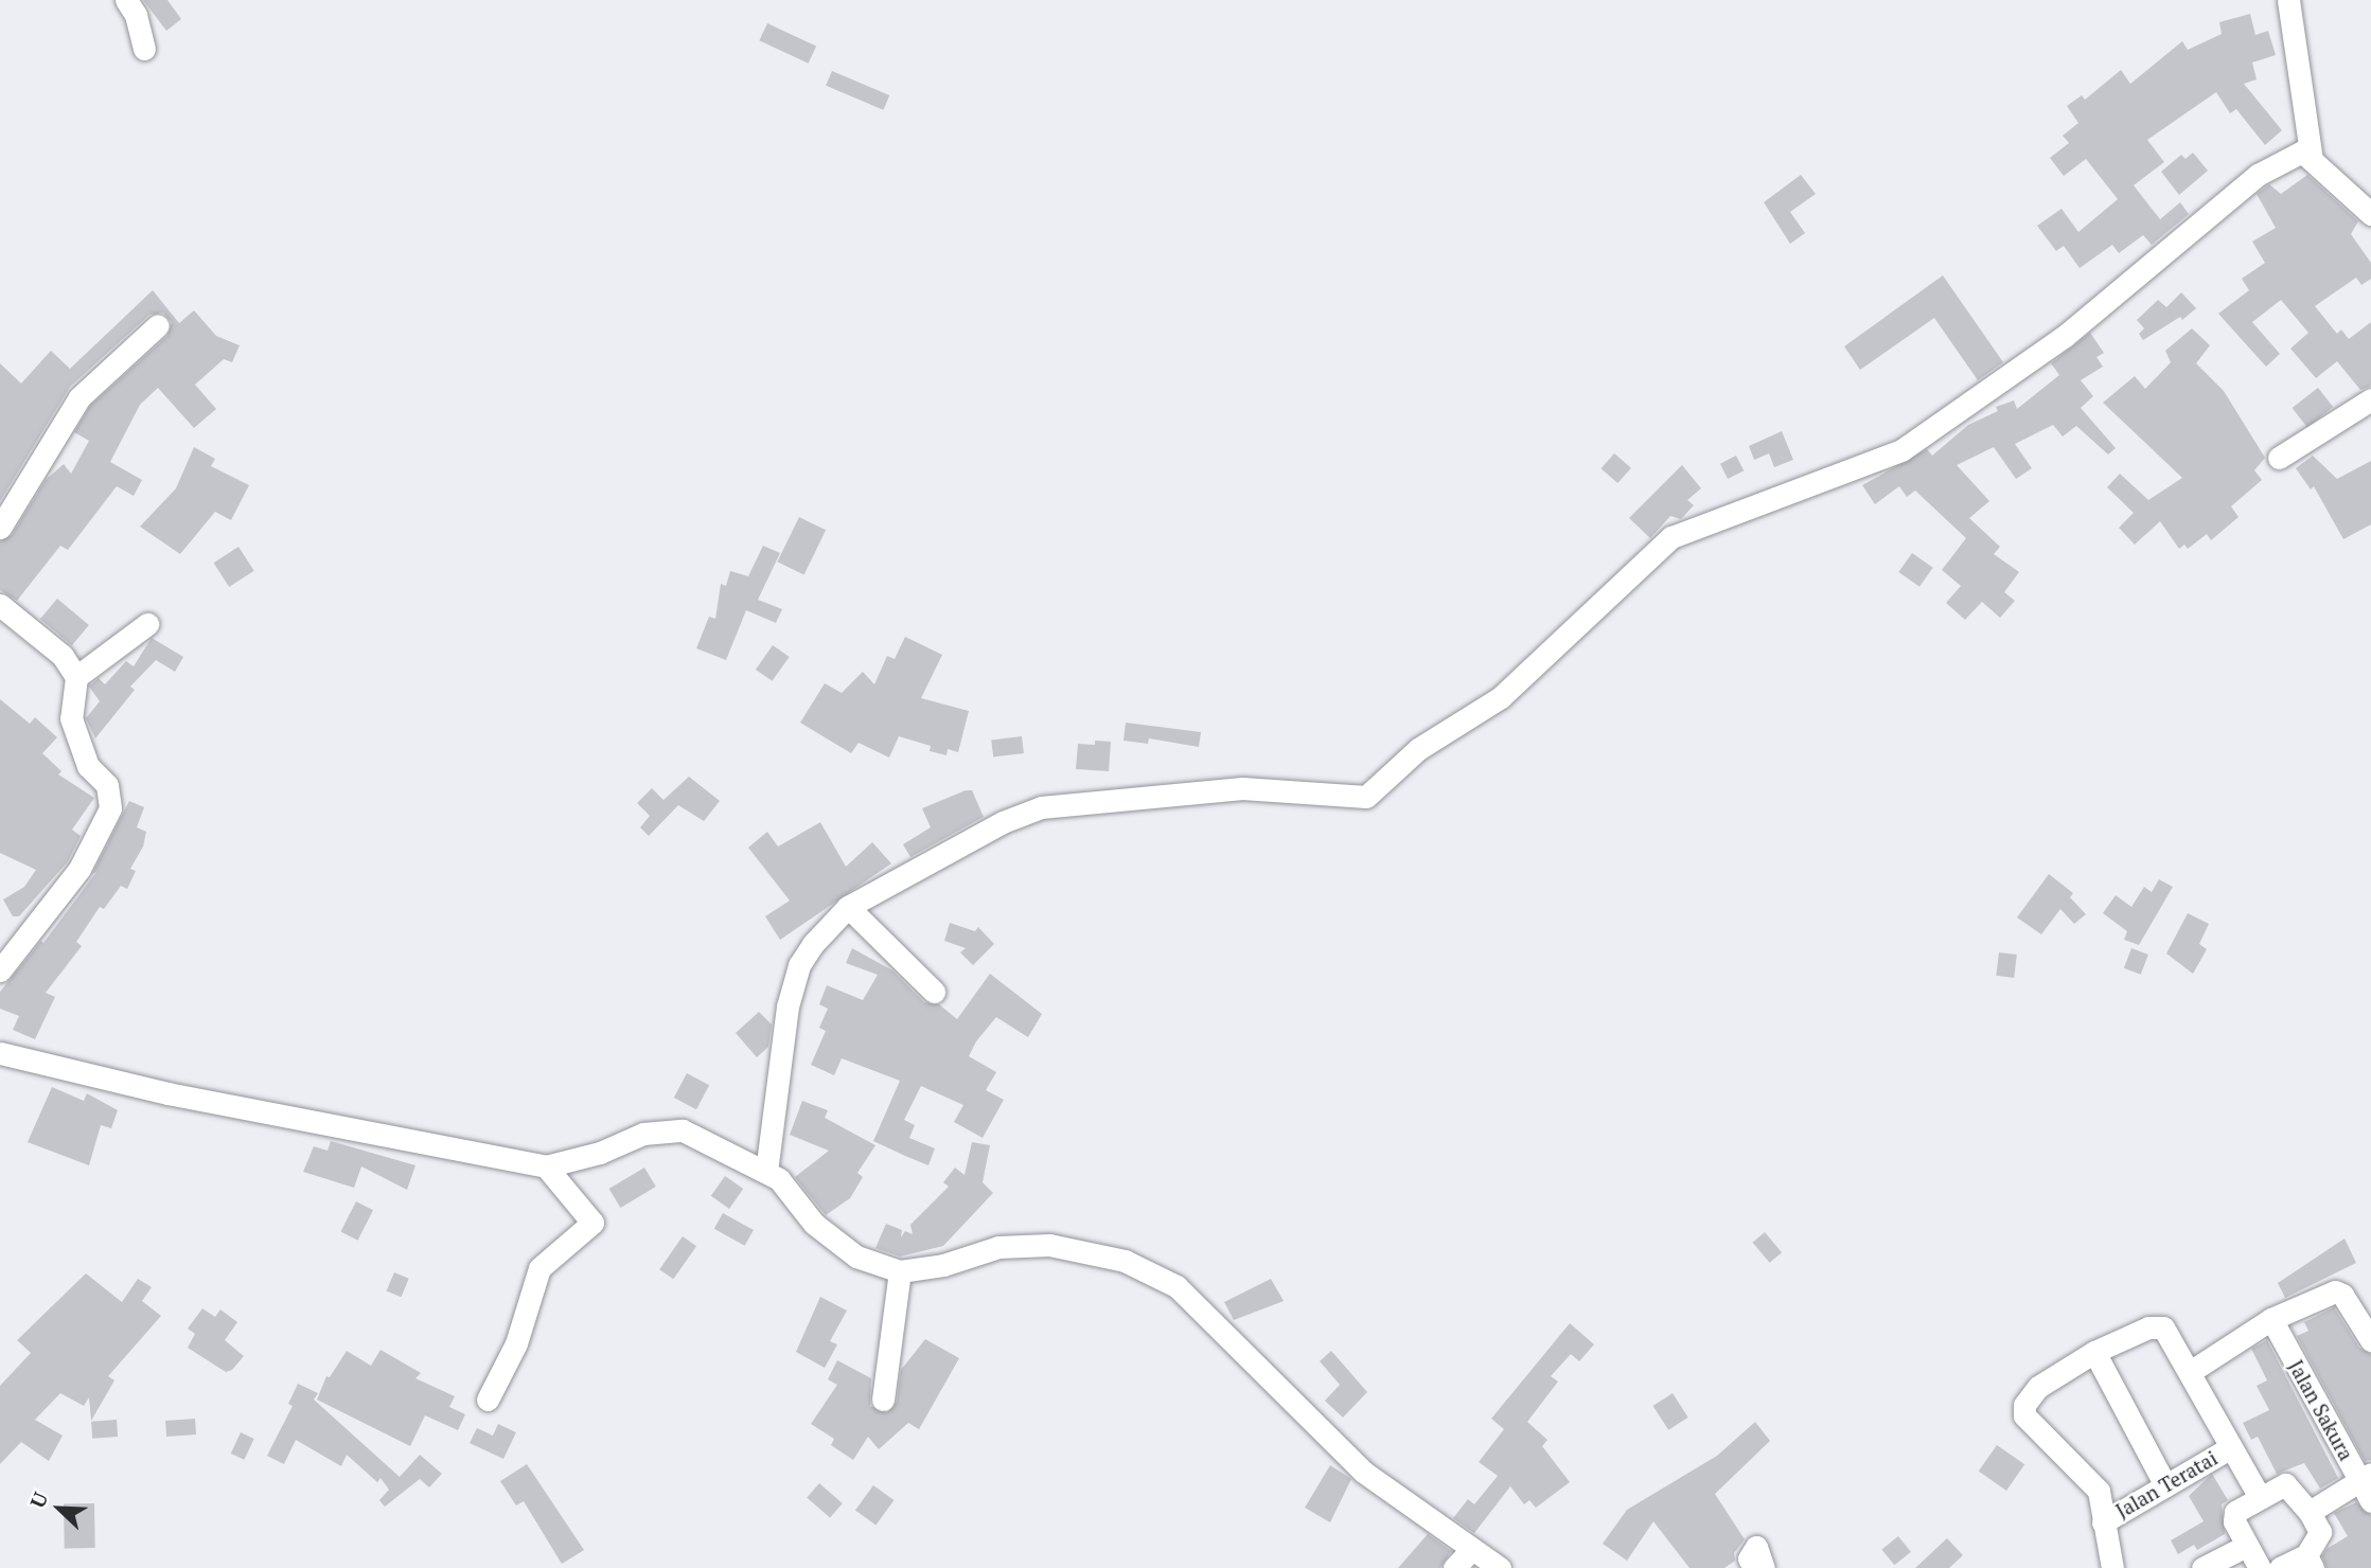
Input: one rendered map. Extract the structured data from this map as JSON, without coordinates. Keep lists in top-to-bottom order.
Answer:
{
  "streets": {
    "street": ["Jalan Sakura", "Jalan Teratai"]
  },
  "north": "top left"
}
